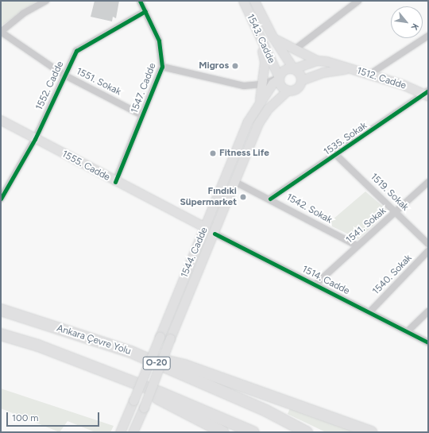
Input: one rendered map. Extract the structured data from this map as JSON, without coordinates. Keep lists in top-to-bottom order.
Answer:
{
  "streets": {
    "highway": ["Ankara Çevre Yolu", "O-20"],
    "main road": [
      "1543. Cadde",
      "1512. Cadde",
      "1555. Cadde",
      "1544. Cadde"
    ],
    "street": [
      "1551. Sokak",
      "1552. Cadde",
      "1547. Cadde",
      "1535. Sokak",
      "1519. Sokak",
      "1542. Sokak",
      "1541. Sokak",
      "1540. Sokak",
      "1514. Cadde"
    ]
  },
  "crossings": [
    ["1543. Cadde", "1512. Cadde"],
    ["1543. Cadde", "1544. Cadde"],
    ["1512. Cadde", "1535. Sokak"],
    ["1512. Cadde", "1544. Cadde"],
    ["1551. Sokak", "1552. Cadde"],
    ["1551. Sokak", "1547. Cadde"],
    ["1552. Cadde", "1547. Cadde"],
    ["1552. Cadde", "1555. Cadde"],
    ["1547. Cadde", "1555. Cadde"],
    ["1535. Sokak", "1519. Sokak"],
    ["1535. Sokak", "1542. Sokak"],
    ["1555. Cadde", "1544. Cadde"],
    ["1519. Sokak", "1541. Sokak"],
    ["1542. Sokak", "1541. Sokak"],
    ["1542. Sokak", "1544. Cadde"],
    ["1541. Sokak", "1514. Cadde"],
    ["1544. Cadde", "1514. Cadde"],
    ["1540. Sokak", "1514. Cadde"]
  ],
  "places": ["Migros", "Fitness Life", "Fındıki Süpermarket"],
  "scale_bar": "100 m",
  "north": "bottom right"
}
